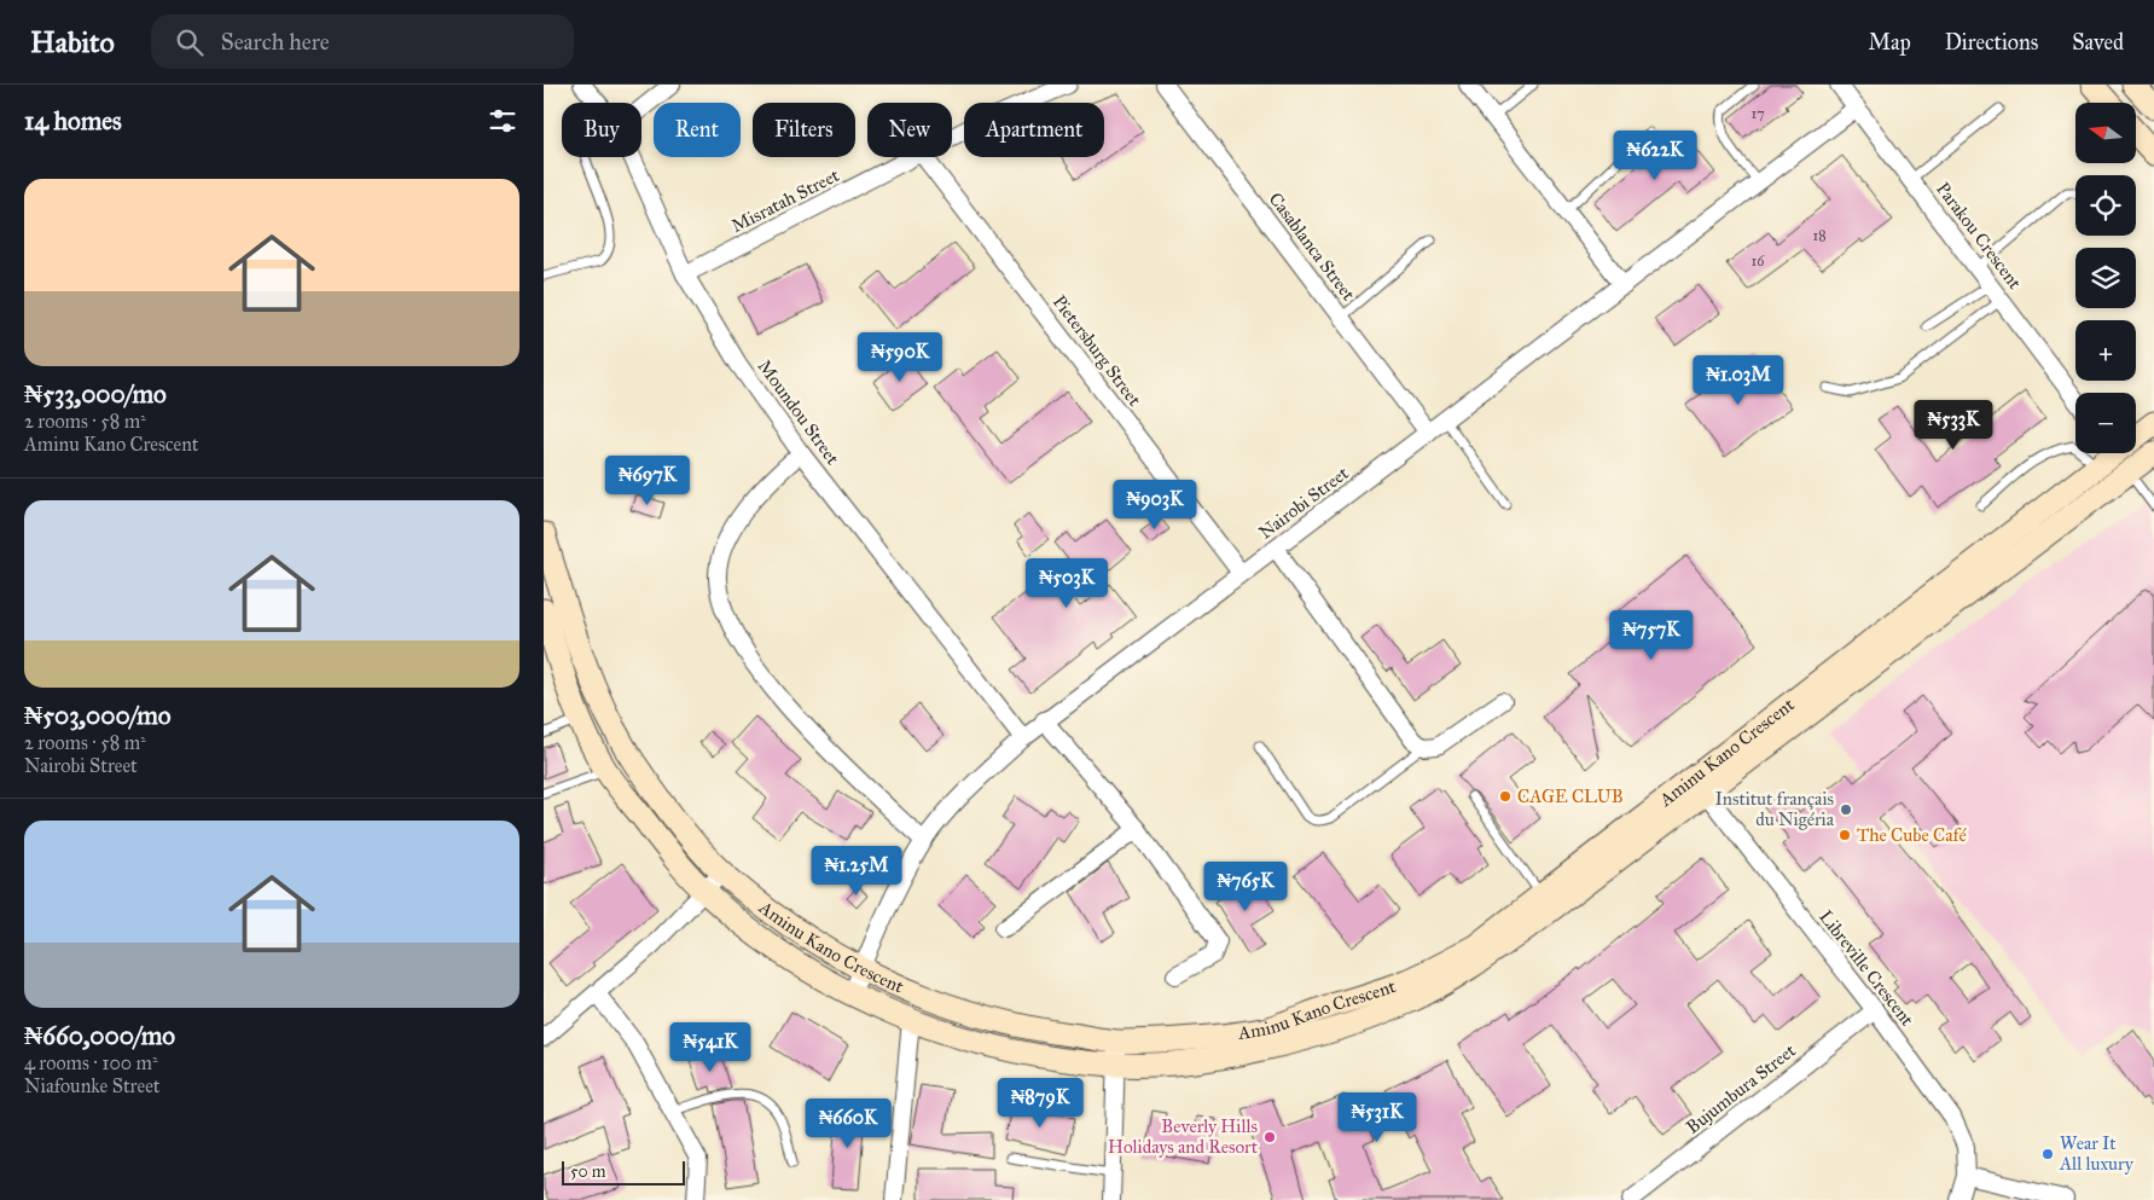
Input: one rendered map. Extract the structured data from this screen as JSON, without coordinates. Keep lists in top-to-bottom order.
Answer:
{
  "streets": {
    "street": [
      "Misratah Street",
      "Parakou Crescent",
      "Casablanca Street",
      "Pietersburg Street",
      "Moundou Street",
      "Nairobi Street",
      "Aminu Kano Crescent",
      "Libreville Crescent",
      "Bujumbura Street"
    ]
  },
  "crossings": [
    ["Misratah Street", "Moundou Street"],
    ["Parakou Crescent", "Nairobi Street"],
    ["Casablanca Street", "Nairobi Street"],
    ["Pietersburg Street", "Nairobi Street"],
    ["Moundou Street", "Nairobi Street"],
    ["Nairobi Street", "Aminu Kano Crescent"],
    ["Aminu Kano Crescent", "Libreville Crescent"],
    ["Libreville Crescent", "Bujumbura Street"]
  ],
  "places": [
    "CAGE CLUB",
    "Institut français du Nigéria",
    "The Cube Café",
    "Beverly Hills Holidays and Resort",
    "Wear It All luxury"
  ],
  "house_numbers": ["17", "18", "16"],
  "scale_bar": "50 m",
  "north": "left",
  "page": {
    "header": "Habito",
    "search": "Search here",
    "nav": ["Map", "Directions", "Saved"],
    "heading": "14 homes",
    "map_buttons": ["+", "−"],
    "chip": [
      "Buy",
      "Rent",
      "Filters",
      "New",
      "Apartment"
    ],
    "price": [
      "₦622K",
      "₦590K",
      "₦1.03M",
      "₦533K",
      "₦697K",
      "₦903K",
      "₦503K",
      "₦757K",
      "₦1.25M",
      "₦765K",
      "₦541K",
      "₦879K",
      "₦531K",
      "₦660K"
    ],
    "list": [
      {
        "name": "₦533,000/mo",
        "note": "2 rooms · 58 m² · Aminu Kano Crescent"
      },
      {
        "name": "₦503,000/mo",
        "note": "2 rooms · 58 m² · Nairobi Street"
      },
      {
        "name": "₦660,000/mo",
        "note": "4 rooms · 100 m² · Niafounke Street"
      }
    ],
    "scale": "50 m"
  }
}
